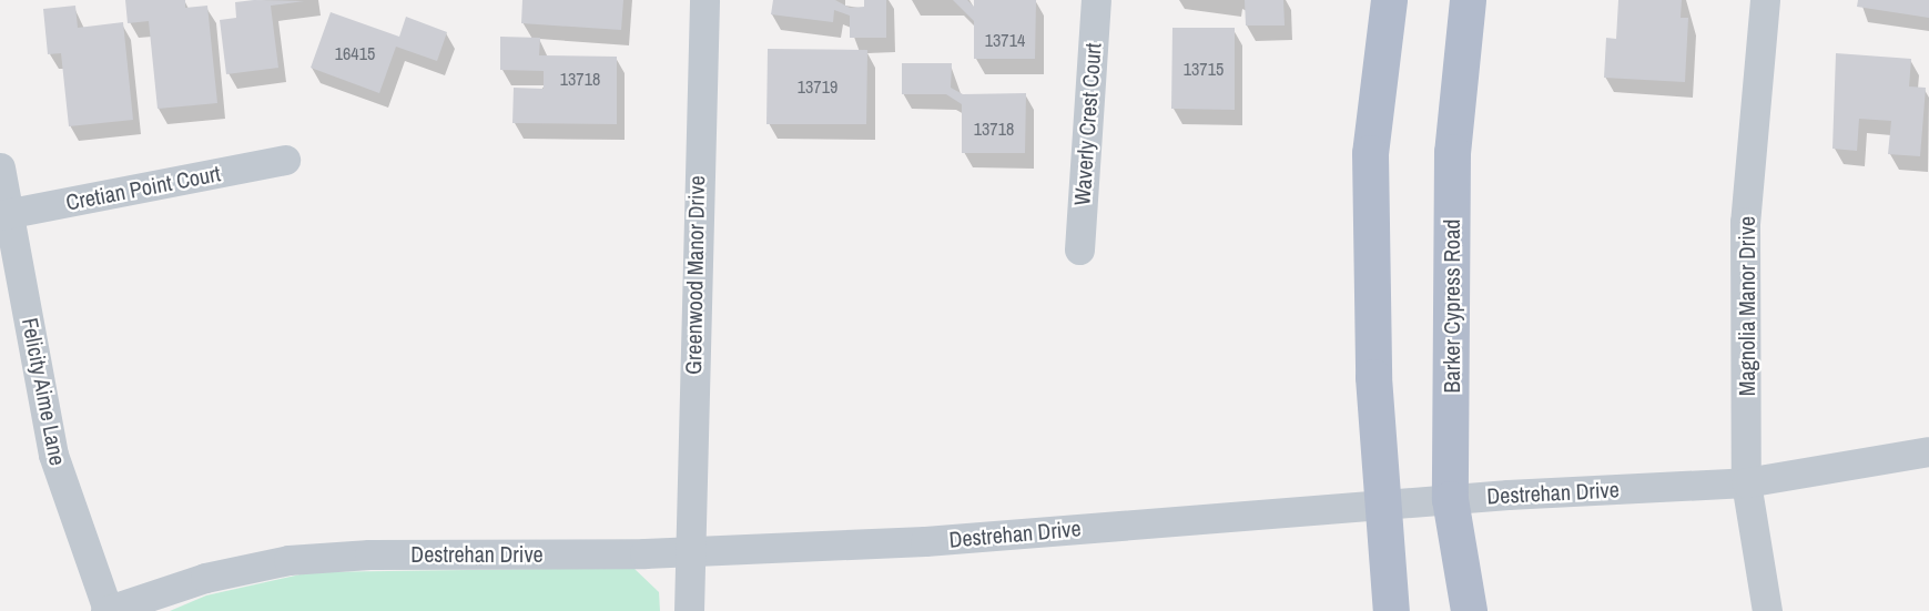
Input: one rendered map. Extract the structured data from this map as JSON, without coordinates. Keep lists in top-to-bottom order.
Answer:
{
  "streets": {
    "main road": ["Barker Cypress Road"],
    "street": [
      "Waverly Crest Court",
      "Cretian Point Court",
      "Greenwood Manor Drive",
      "Magnolia Manor Drive",
      "Felicity Aime Lane",
      "Destrehan Drive"
    ]
  },
  "crossings": [
    ["Cretian Point Court", "Felicity Aime Lane"],
    ["Greenwood Manor Drive", "Destrehan Drive"],
    ["Barker Cypress Road", "Destrehan Drive"],
    ["Magnolia Manor Drive", "Destrehan Drive"],
    ["Felicity Aime Lane", "Destrehan Drive"]
  ],
  "house_numbers": [
    "13714",
    "16415",
    "13715",
    "13718",
    "13719",
    "13718"
  ]
}
